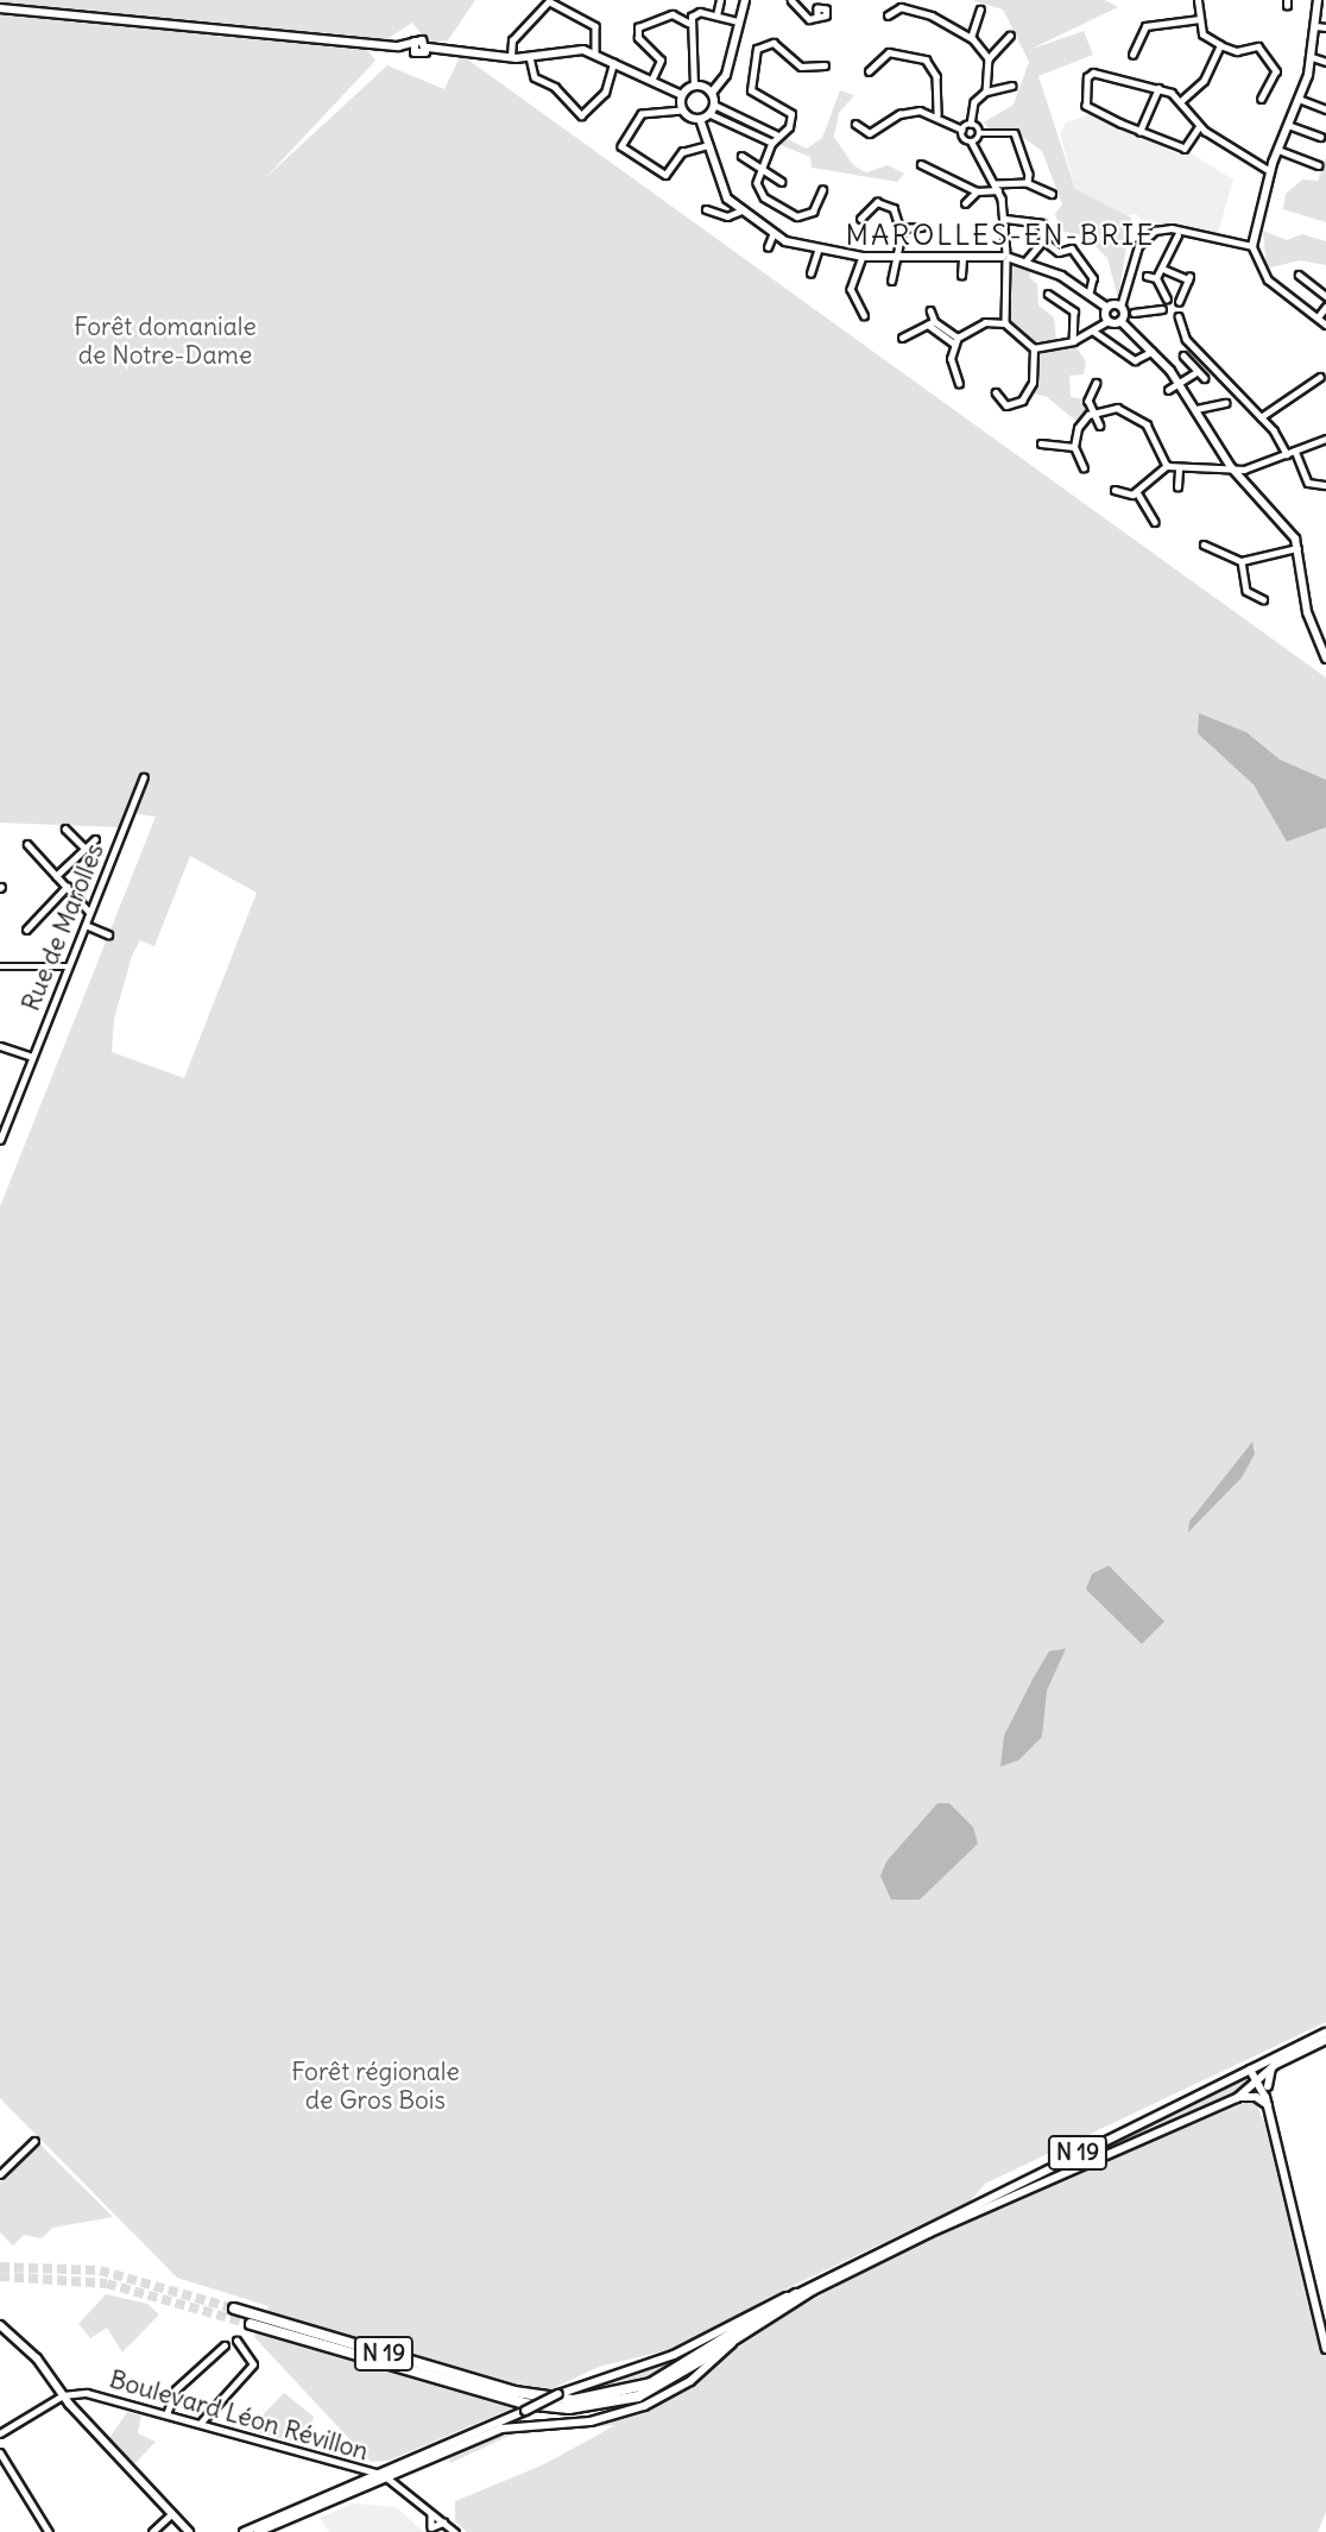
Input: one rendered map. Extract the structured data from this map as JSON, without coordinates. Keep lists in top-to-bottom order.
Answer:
{
  "streets": {
    "highway": ["N 19"],
    "street": ["Rue de Marolles", "Boulevard Léon Révillon"]
  },
  "districts": ["MAROLLES-EN-BRIE"],
  "parks": ["Forêt domaniale de Notre-Dame", "Forêt régionale de Gros Bois"]
}
